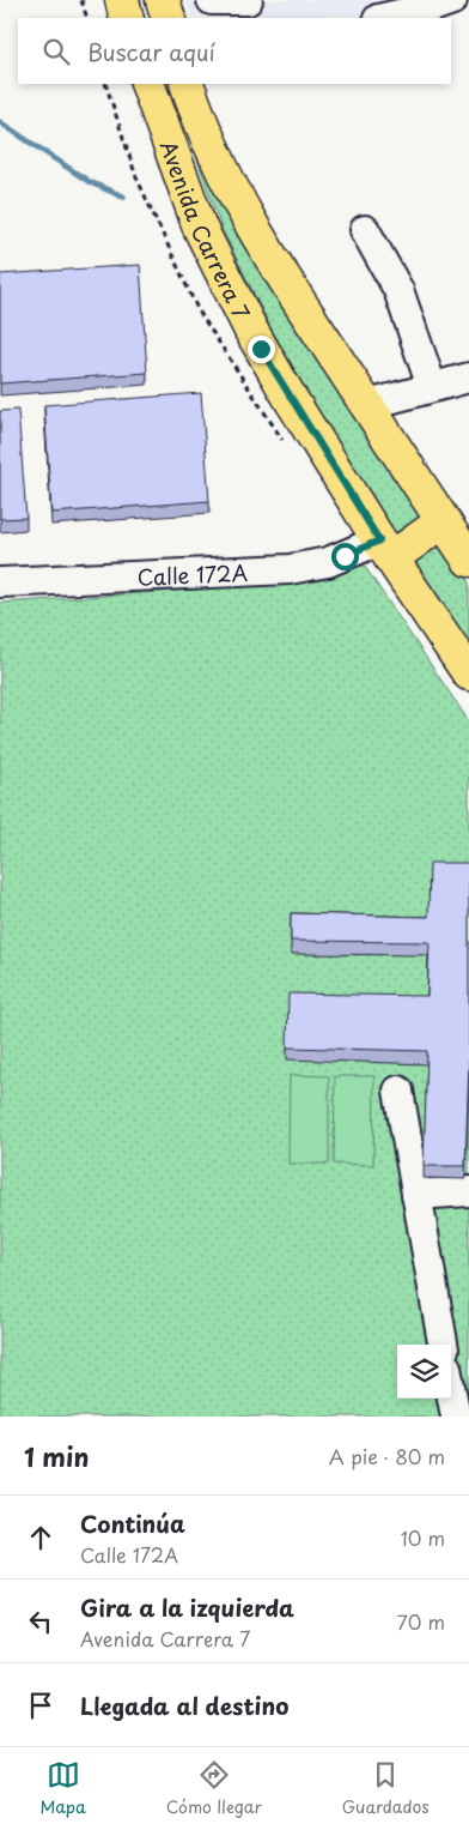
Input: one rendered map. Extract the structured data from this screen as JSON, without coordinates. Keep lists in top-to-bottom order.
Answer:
{
  "streets": {
    "main road": ["Avenida Carrera 7"],
    "street": ["Calle 172A"]
  },
  "crossings": [
    ["Avenida Carrera 7", "Calle 172A"]
  ],
  "page": {
    "search": "Buscar aquí",
    "heading": ["1 min", "A pie · 80 m"],
    "list": [
      ["Continúa", "Calle 172A", "10 m"],
      ["Gira a la izquierda", "Avenida Carrera 7", "70 m"],
      "Llegada al destino"
    ],
    "nav": ["Mapa", "Cómo llegar", "Guardados"]
  }
}
